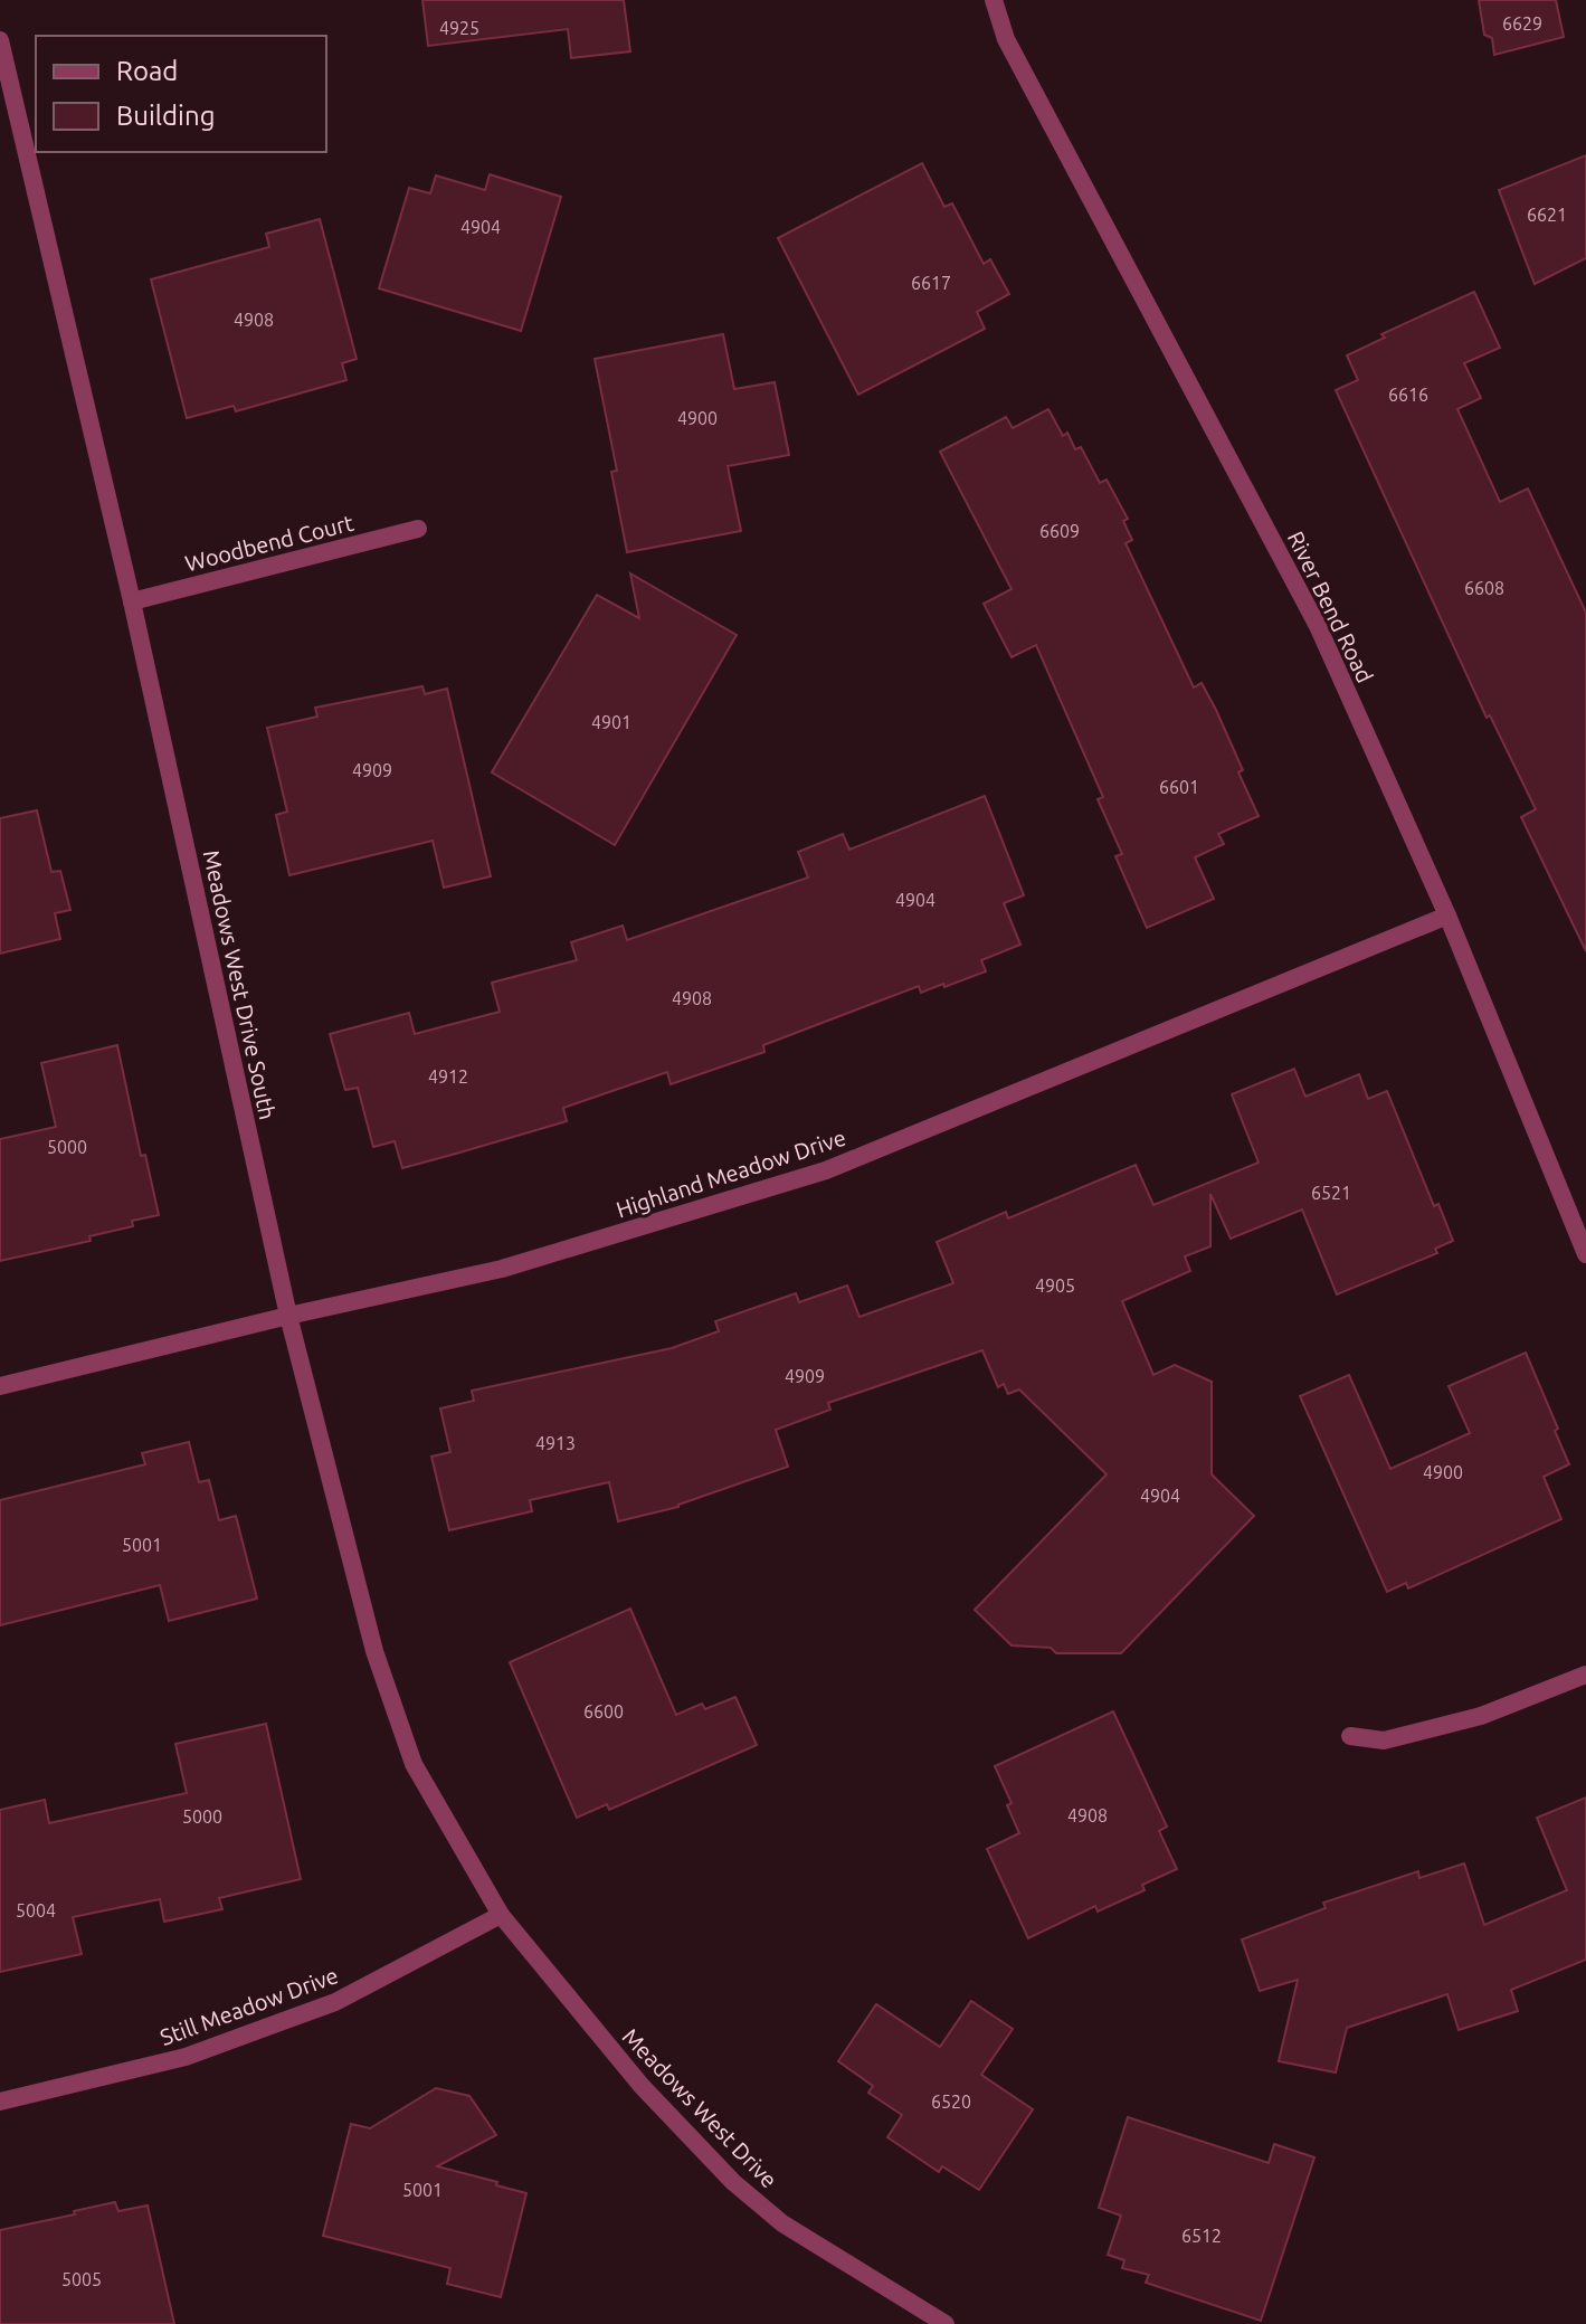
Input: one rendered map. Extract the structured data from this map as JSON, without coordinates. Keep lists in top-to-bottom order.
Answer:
{
  "streets": {
    "street": [
      "Woodbend Court",
      "River Bend Road",
      "Meadows West Drive South",
      "Highland Meadow Drive",
      "Still Meadow Drive",
      "Meadows West Drive"
    ]
  },
  "crossings": [
    ["Woodbend Court", "Meadows West Drive South"],
    ["River Bend Road", "Highland Meadow Drive"],
    ["Meadows West Drive South", "Highland Meadow Drive"],
    ["Meadows West Drive South", "Still Meadow Drive"],
    ["Meadows West Drive South", "Meadows West Drive"],
    ["Still Meadow Drive", "Meadows West Drive"]
  ],
  "house_numbers": [
    "6629",
    "4925",
    "6621",
    "4904",
    "6617",
    "4908",
    "6616",
    "4900",
    "6609",
    "6608",
    "4901",
    "4909",
    "6601",
    "4904",
    "4908",
    "4912",
    "5000",
    "6521",
    "4905",
    "4909",
    "4913",
    "4900",
    "4904",
    "5001",
    "6600",
    "4908",
    "5000",
    "5004",
    "6520",
    "5001",
    "6512",
    "5005"
  ],
  "legend": ["Road", "Building"]
}
